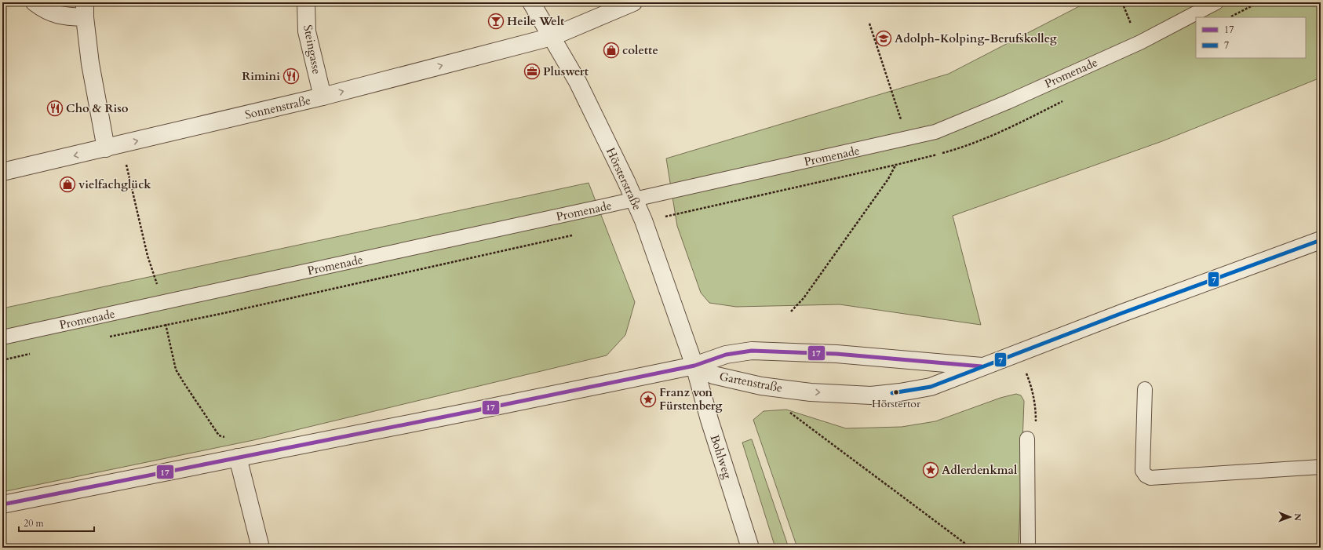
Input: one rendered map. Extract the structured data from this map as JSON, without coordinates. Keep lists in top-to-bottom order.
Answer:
{
  "streets": {
    "street": [
      "Steingasse",
      "Sonnenstraße",
      "Hörsterstraße",
      "Gartenstraße",
      "Bohlweg"
    ],
    "lane": ["Promenade"]
  },
  "crossings": [
    ["Steingasse", "Sonnenstraße"],
    ["Promenade", "Hörsterstraße"],
    ["Sonnenstraße", "Hörsterstraße"],
    ["Hörsterstraße", "Gartenstraße"],
    ["Hörsterstraße", "Bohlweg"],
    ["Gartenstraße", "Bohlweg"]
  ],
  "places": {
    "bar": ["Heile Welt"],
    "school or university": ["Adolph-Kolping-Berufskolleg"],
    "shop": ["colette", "vielfachglück"],
    "office": ["Pluswert"],
    "restaurant": ["Rimini", "Cho & Riso"],
    "other": ["Hörstertor"],
    "place": ["Franz von Fürstenberg", "Adlerdenkmal"]
  },
  "lines": ["transit line 7", "transit line 17"],
  "legend": ["17", "7"],
  "scale_bar": "20 m",
  "north": "right"
}
